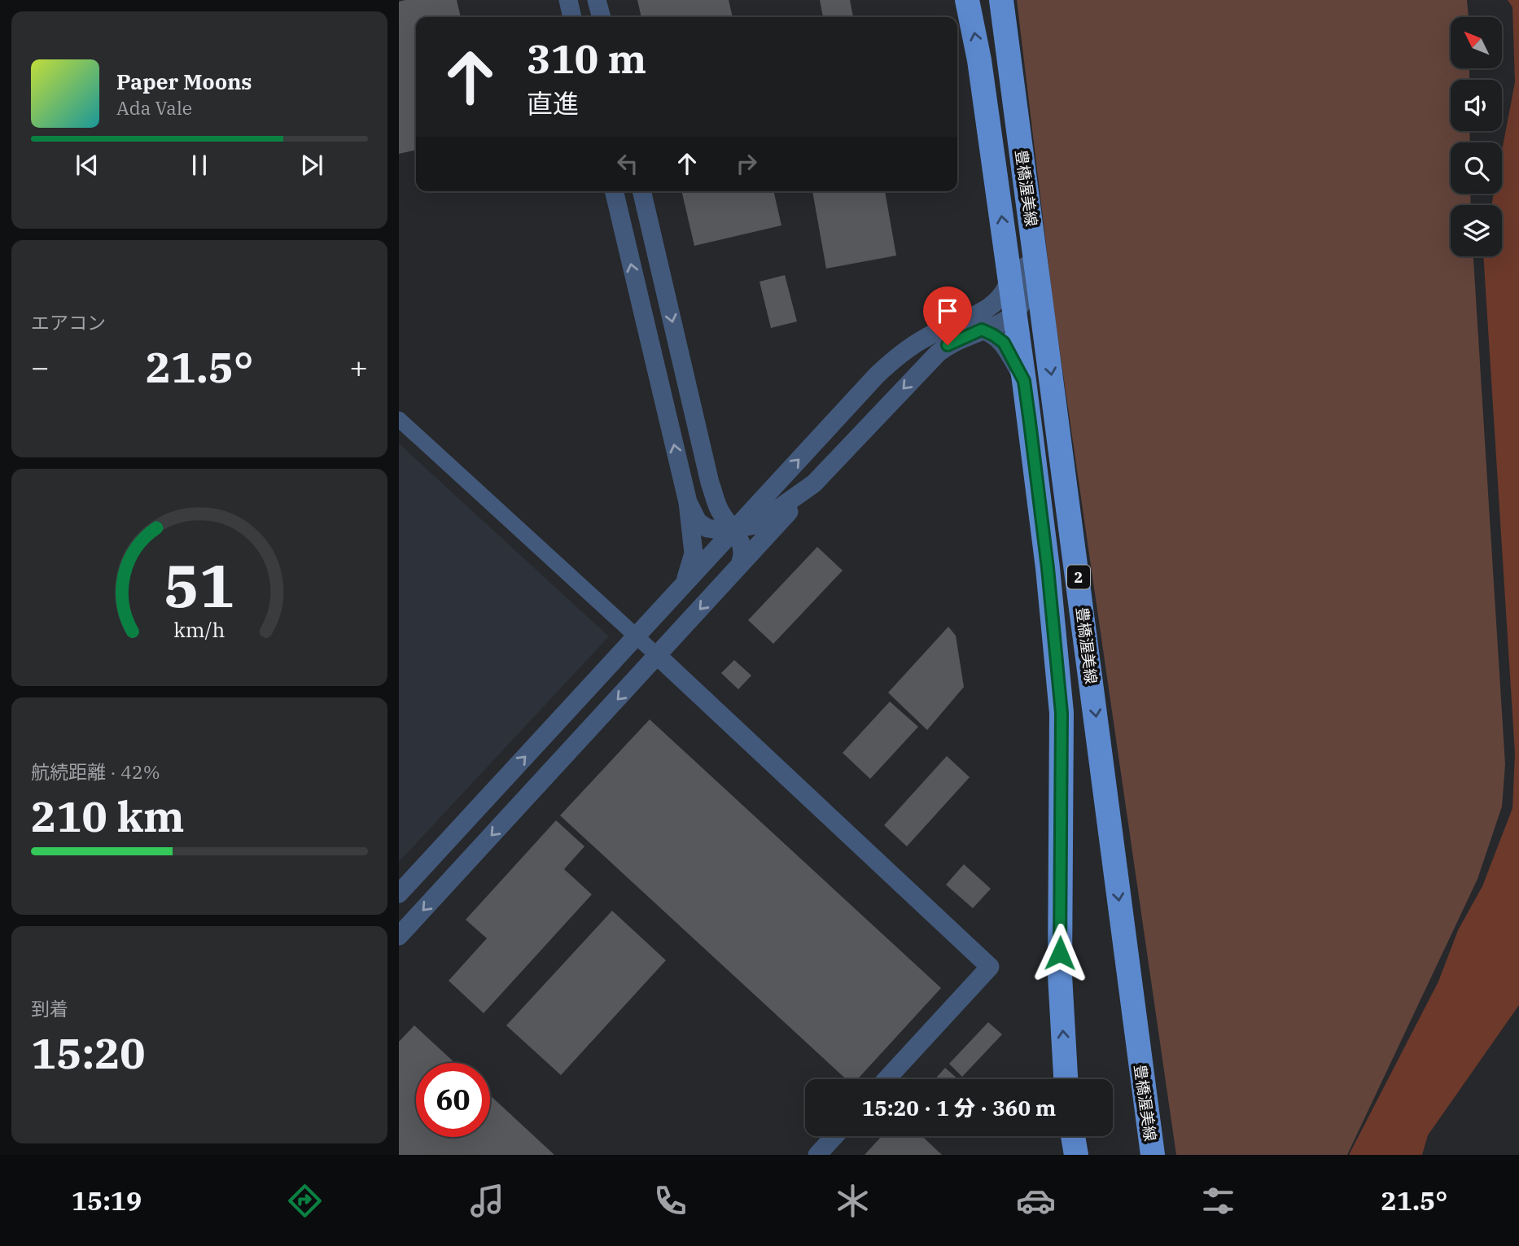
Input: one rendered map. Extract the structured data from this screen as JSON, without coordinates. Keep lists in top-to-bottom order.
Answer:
{
  "streets": {
    "main road": ["豊橋渥美線", "2"]
  },
  "north": "top left",
  "page": {
    "turn": ["310 m", "直進"],
    "song": ["Paper Moons", "Ada Vale"],
    "tile": [
      "エアコン",
      ["航続距離 · 42%", "210 km"],
      ["到着", "15:20"]
    ],
    "heat": ["−", "21.5°", "+"],
    "limit": "60",
    "trip": "15:20 · 1 分 · 360 m",
    "tabs": ["15:19", "21.5°"],
    "gauge": ["51", "km/h"]
  }
}
